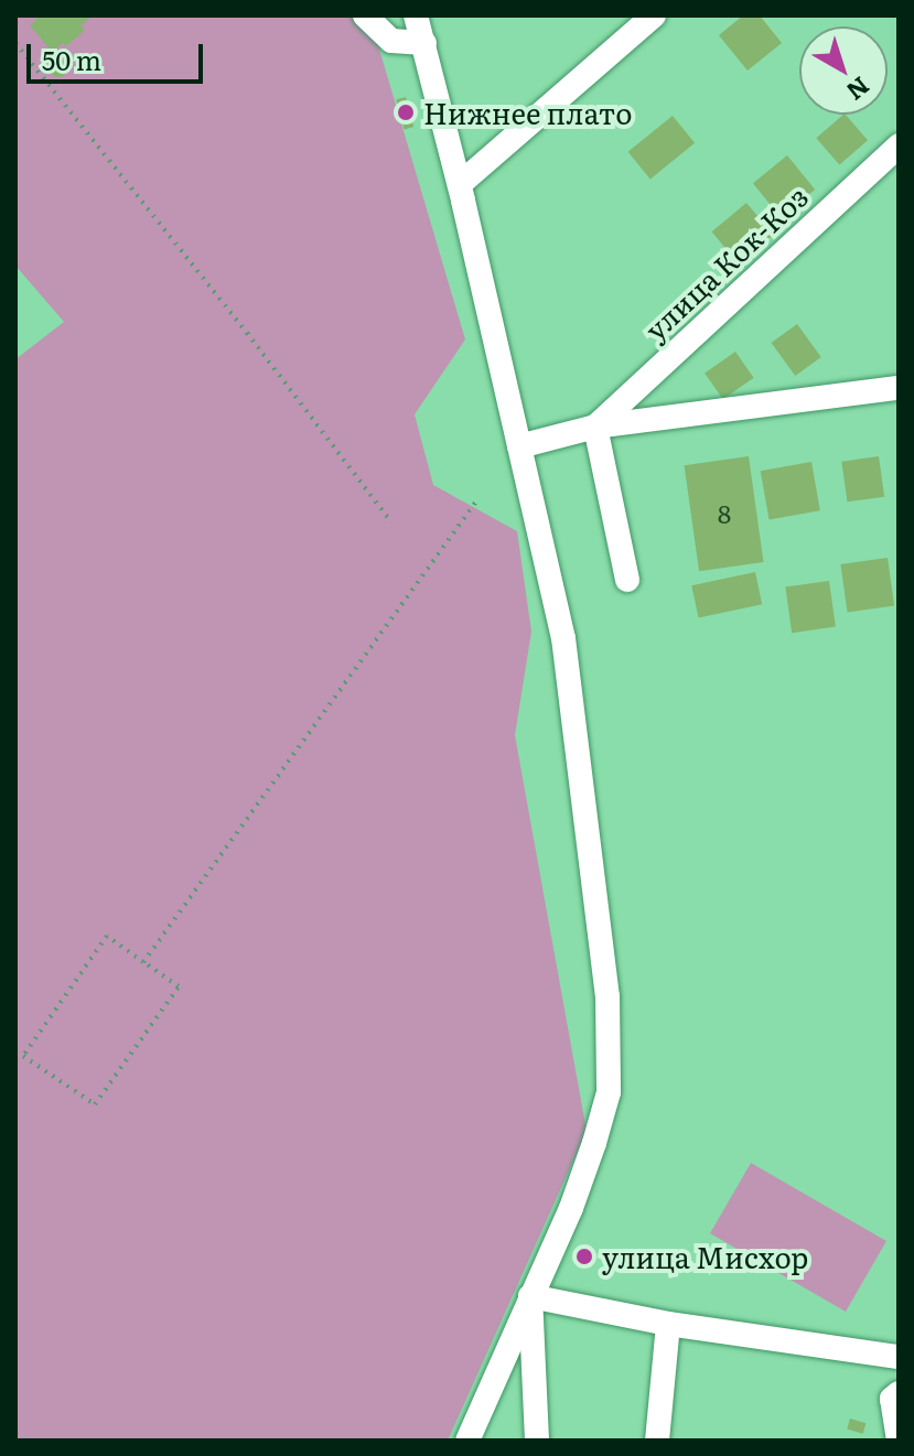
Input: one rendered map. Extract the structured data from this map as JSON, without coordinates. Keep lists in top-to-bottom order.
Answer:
{
  "streets": {
    "street": ["улица Кок-Коз"]
  },
  "places": ["Нижнее плато", "улица Мисхор"],
  "house_numbers": ["8"],
  "scale_bar": "50 m",
  "north": "bottom right"
}
